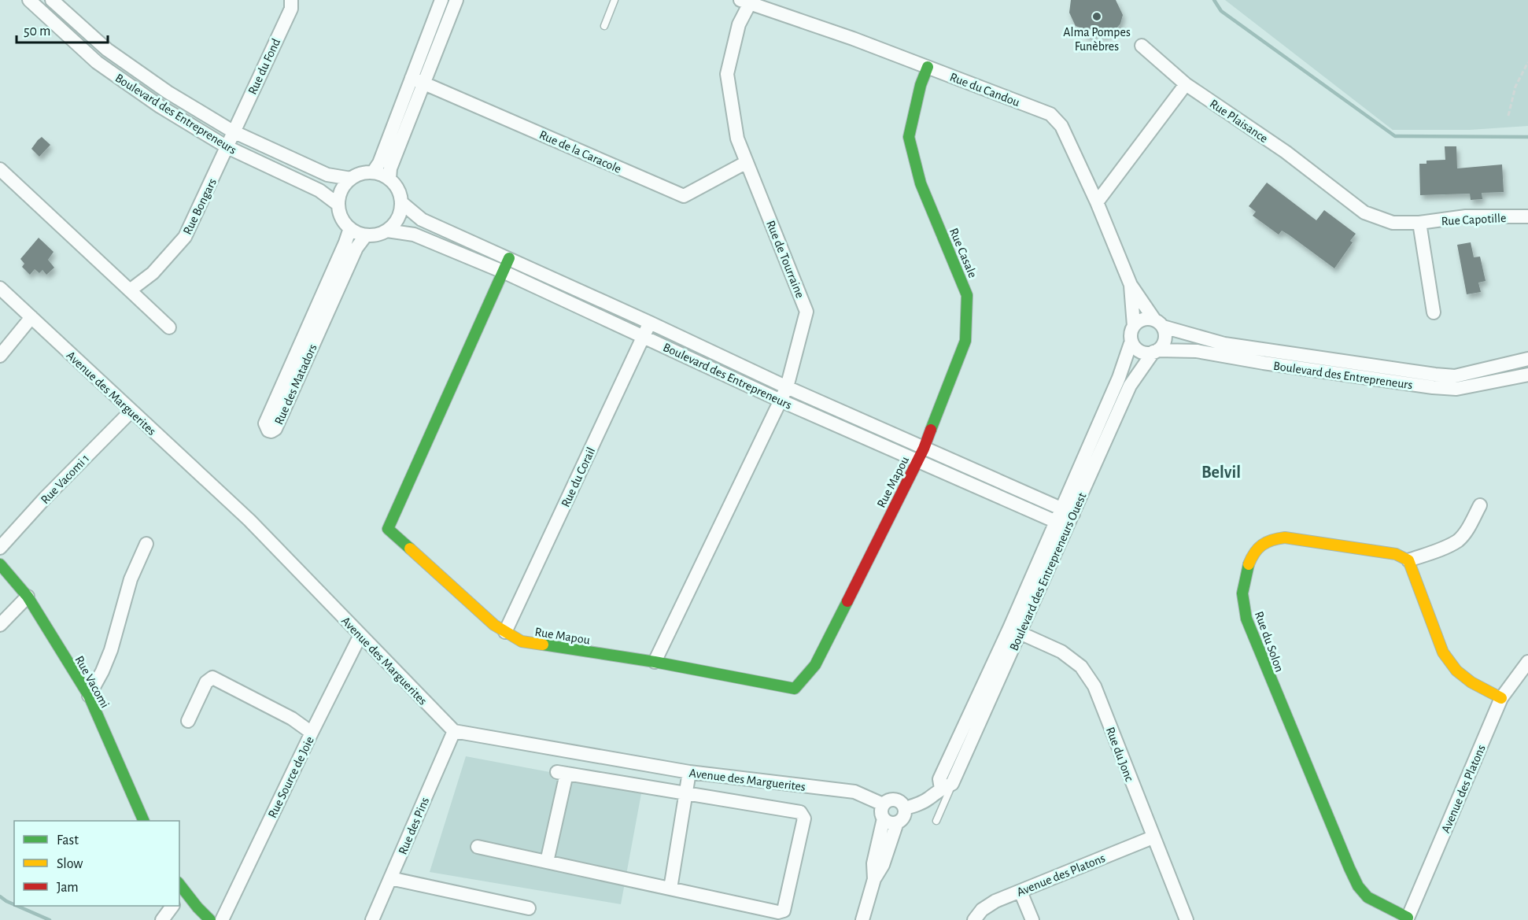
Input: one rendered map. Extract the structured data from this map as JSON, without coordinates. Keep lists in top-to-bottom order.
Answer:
{
  "streets": {
    "street": [
      "Rue du Fond",
      "Rue du Candou",
      "Boulevard des Entrepreneurs",
      "Rue Plaisance",
      "Rue de la Caracole",
      "Rue Bongars",
      "Rue Capotille",
      "Rue Casale",
      "Rue de Tourraine",
      "Rue des Matadors",
      "Avenue des Marguerites",
      "Rue du Corail",
      "Rue Vacomi 1",
      "Rue Mapou",
      "Boulevard des Entrepreneurs Ouest",
      "Rue du Solon",
      "Rue Vacomi",
      "Rue du Jonc",
      "Rue Source de Joie",
      "Avenue des Platons",
      "Rue des Pins"
    ]
  },
  "crossings": [
    ["Rue du Fond", "Boulevard des Entrepreneurs"],
    ["Rue du Fond", "Rue Bongars"],
    ["Rue du Candou", "Boulevard des Entrepreneurs"],
    ["Rue du Candou", "Rue Casale"],
    ["Rue du Candou", "Rue de Tourraine"],
    ["Rue du Candou", "Boulevard des Entrepreneurs Ouest"],
    ["Boulevard des Entrepreneurs", "Rue Bongars"],
    ["Boulevard des Entrepreneurs", "Rue Casale"],
    ["Boulevard des Entrepreneurs", "Rue de Tourraine"],
    ["Boulevard des Entrepreneurs", "Rue des Matadors"],
    ["Boulevard des Entrepreneurs", "Rue du Corail"],
    ["Boulevard des Entrepreneurs", "Rue Mapou"],
    ["Boulevard des Entrepreneurs", "Boulevard des Entrepreneurs Ouest"],
    ["Rue Plaisance", "Rue Capotille"],
    ["Rue de la Caracole", "Rue de Tourraine"],
    ["Rue Casale", "Rue Mapou"],
    ["Rue de Tourraine", "Rue Mapou"],
    ["Avenue des Marguerites", "Rue Vacomi 1"],
    ["Avenue des Marguerites", "Boulevard des Entrepreneurs Ouest"],
    ["Avenue des Marguerites", "Rue Source de Joie"],
    ["Avenue des Marguerites", "Rue des Pins"],
    ["Rue du Corail", "Rue Mapou"],
    ["Boulevard des Entrepreneurs Ouest", "Rue du Jonc"],
    ["Rue du Solon", "Avenue des Platons"],
    ["Rue du Jonc", "Avenue des Platons"]
  ],
  "districts": ["Belvil"],
  "places": ["Alma Pompes Funèbres"],
  "legend": ["Fast", "Slow", "Jam"],
  "scale_bar": "50 m"
}
